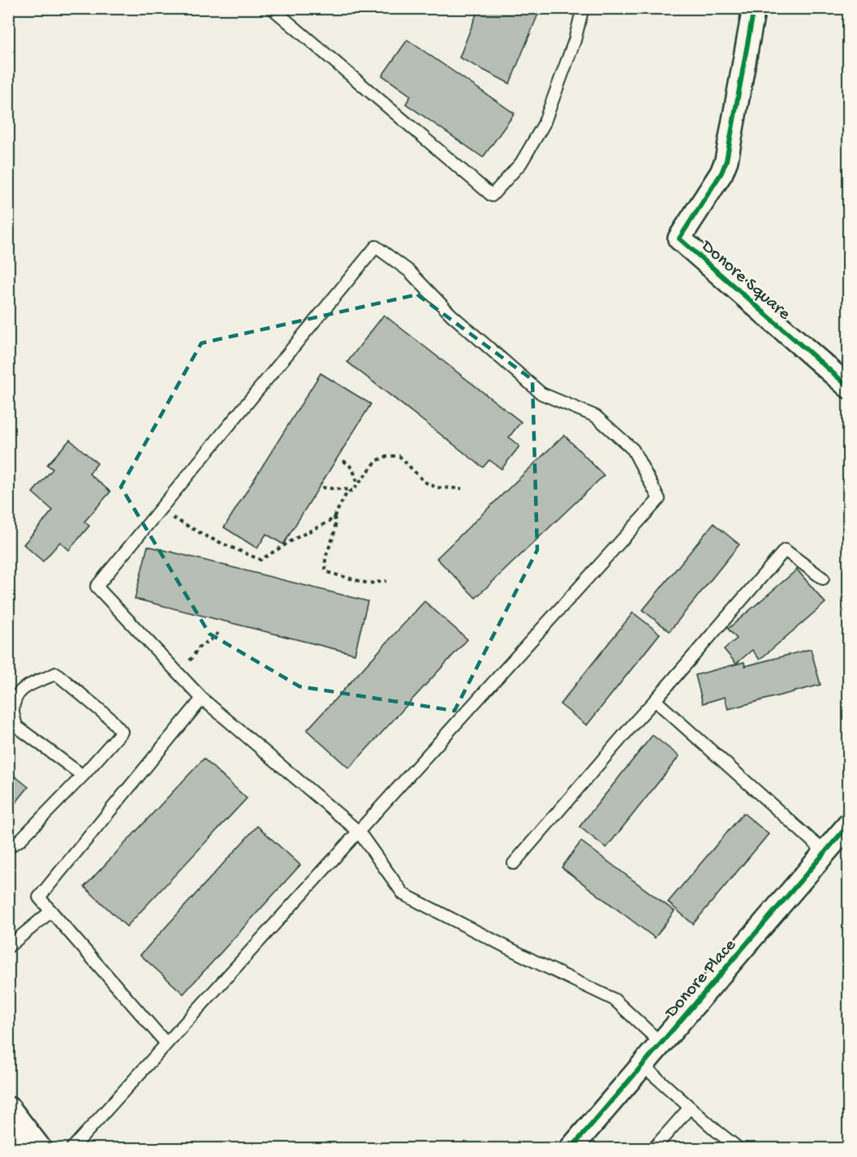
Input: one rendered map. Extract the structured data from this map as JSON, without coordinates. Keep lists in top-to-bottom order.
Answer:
{
  "streets": {
    "street": ["Donore Square", "Donore Place"]
  }
}
